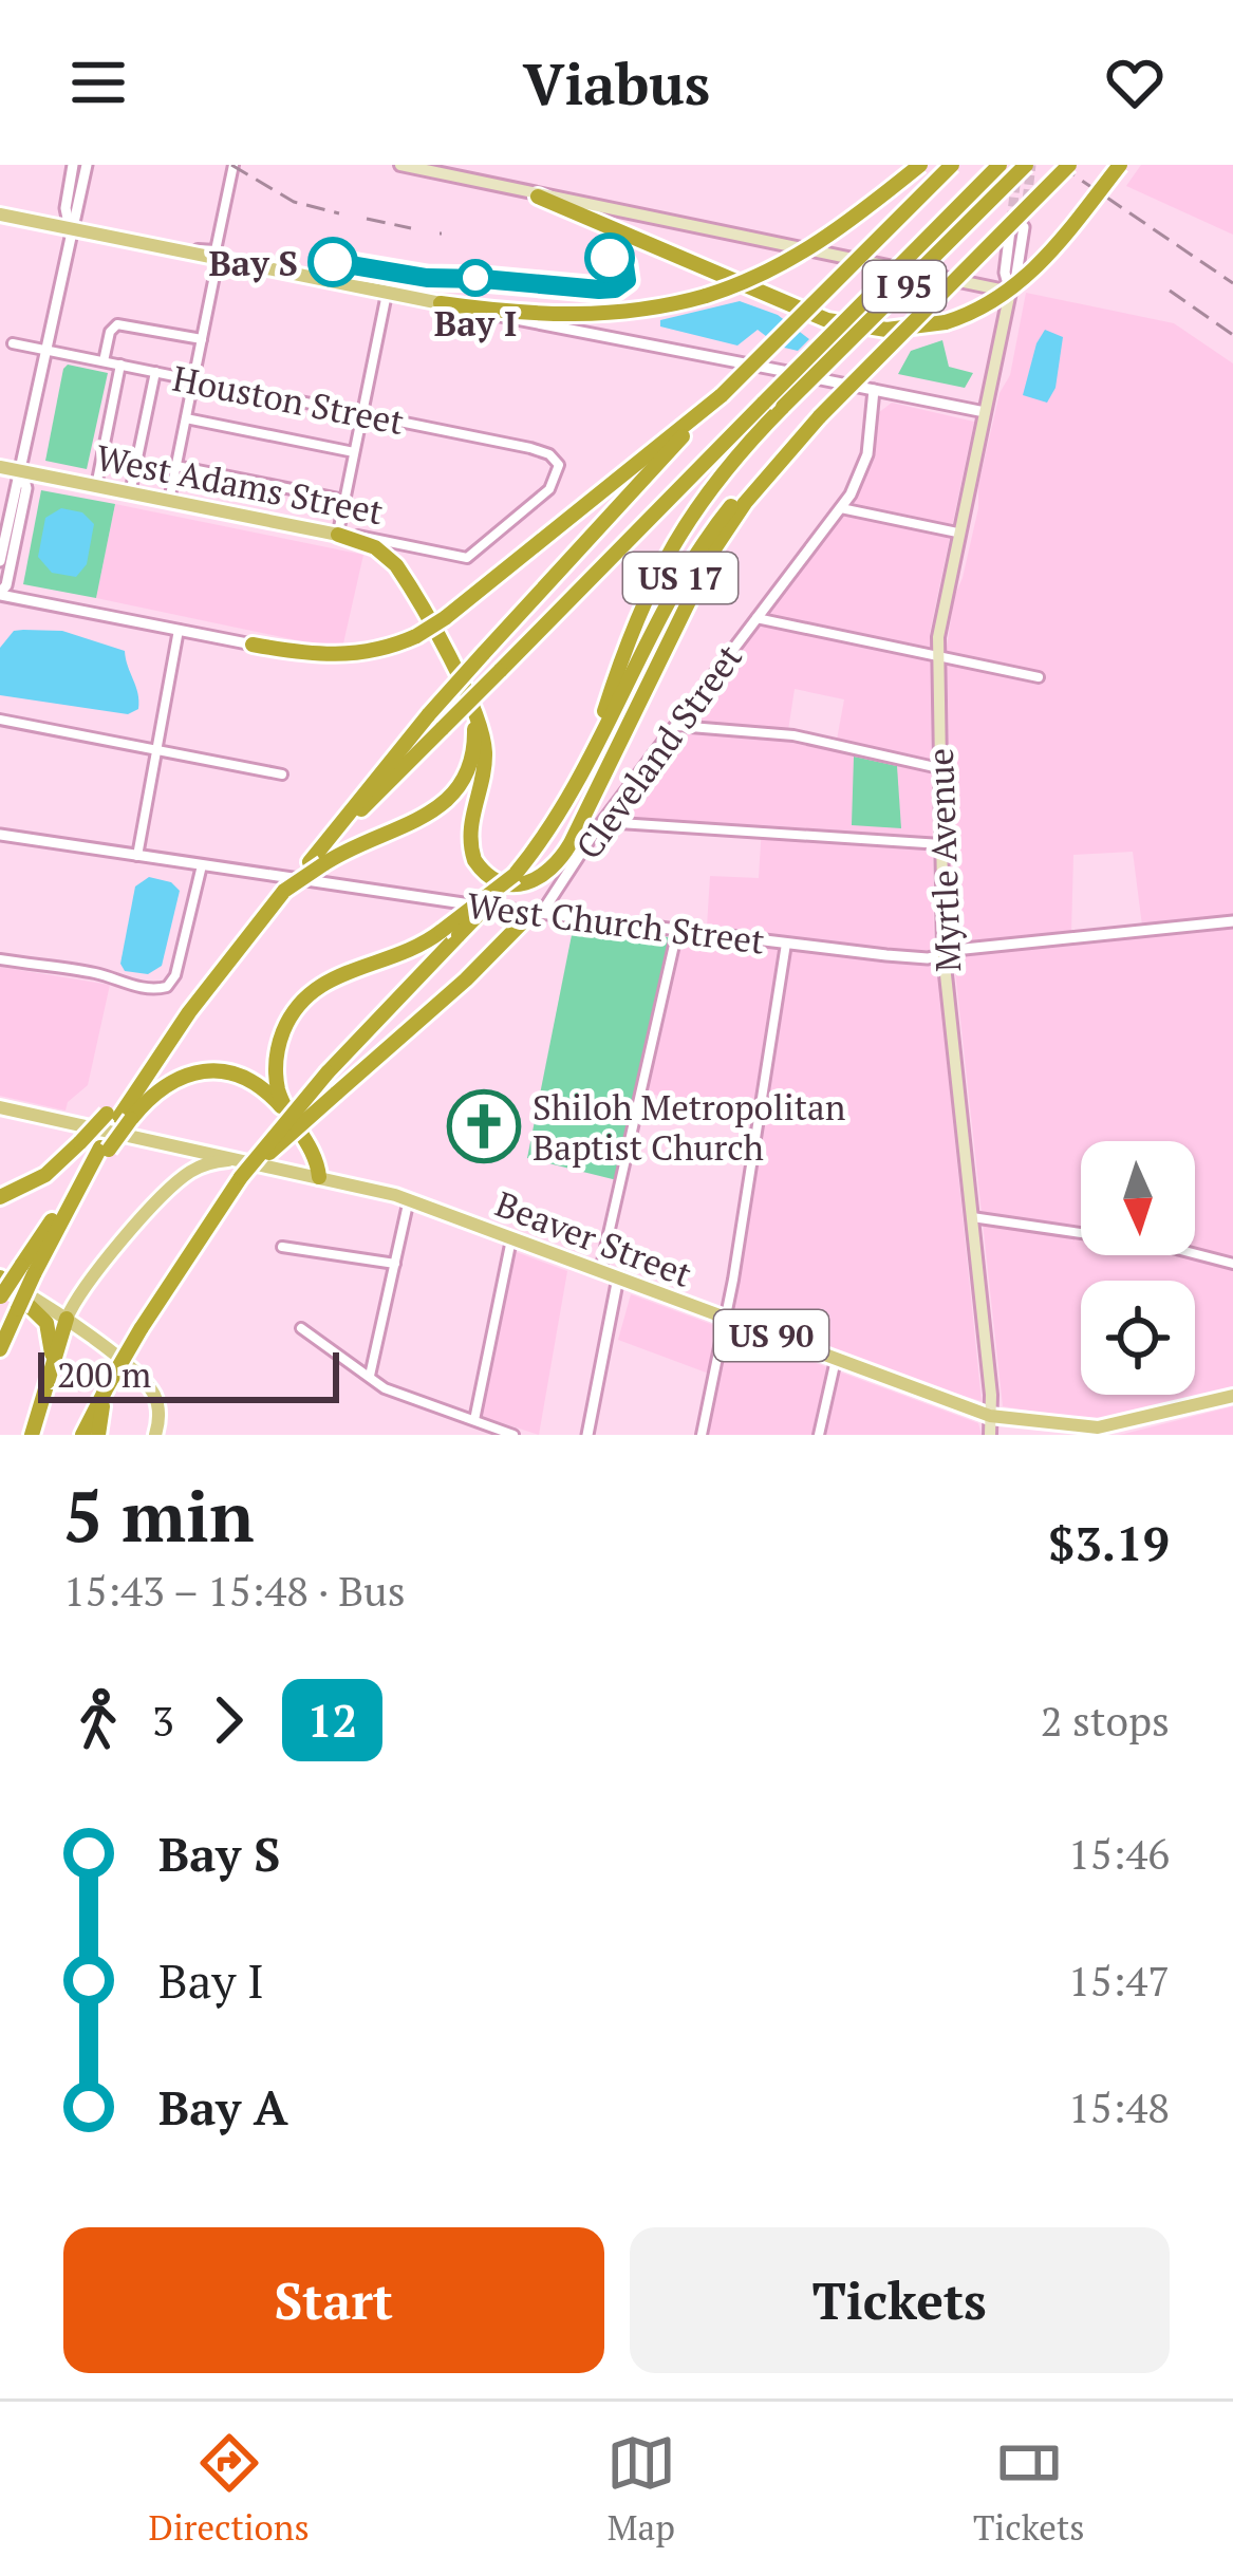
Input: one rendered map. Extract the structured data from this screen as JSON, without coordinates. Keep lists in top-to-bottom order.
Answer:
{
  "streets": {
    "highway": ["I 95", "US 17"],
    "main road": [
      "West Adams Street",
      "Myrtle Avenue",
      "Beaver Street",
      "US 90"
    ],
    "street": ["Houston Street", "Cleveland Street", "West Church Street"]
  },
  "crossings": [
    ["I 95", "US 17"],
    ["Houston Street", "West Adams Street"],
    ["Cleveland Street", "West Church Street"],
    ["Myrtle Avenue", "West Church Street"],
    ["Myrtle Avenue", "Beaver Street"]
  ],
  "places": {
    "other": ["Bay S", "Bay I"],
    "church": ["Shiloh Metropolitan Baptist Church"]
  },
  "lines": ["bus line 12"],
  "scale_bar": "200 m",
  "north": "bottom",
  "page": {
    "header": "Viabus",
    "scale": "200 m",
    "heading": ["5 min", "15:43 – 15:48 · Bus", "$3.19"],
    "legs": ["3", "12", "2 stops"],
    "list": [
      {
        "name": "Bay S",
        "value": "15:46"
      },
      {
        "name": "Bay I",
        "value": "15:47"
      },
      {
        "name": "Bay A",
        "value": "15:48"
      }
    ],
    "buttons": ["Start", "Tickets"],
    "tabs": ["Directions", "Map", "Tickets"]
  }
}
